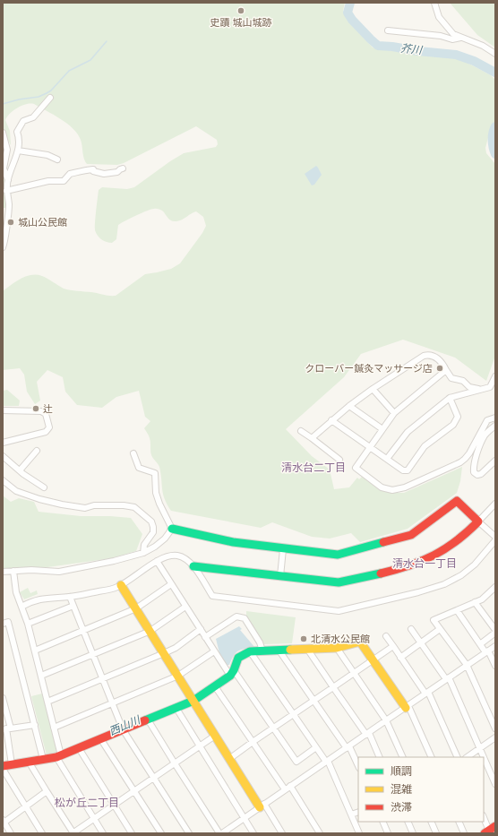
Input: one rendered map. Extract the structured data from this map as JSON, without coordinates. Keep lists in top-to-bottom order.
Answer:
{
  "districts": ["清水台二丁目", "清水台一丁目", "松が丘二丁目"],
  "water": ["芥川", "西山川"],
  "places": [
    "史蹟 城山城跡",
    "城山公民館",
    "クローバー鍼灸マッサージ店",
    "辻",
    "北清水公民館"
  ],
  "legend": ["順調", "混雑", "渋滞"]
}
